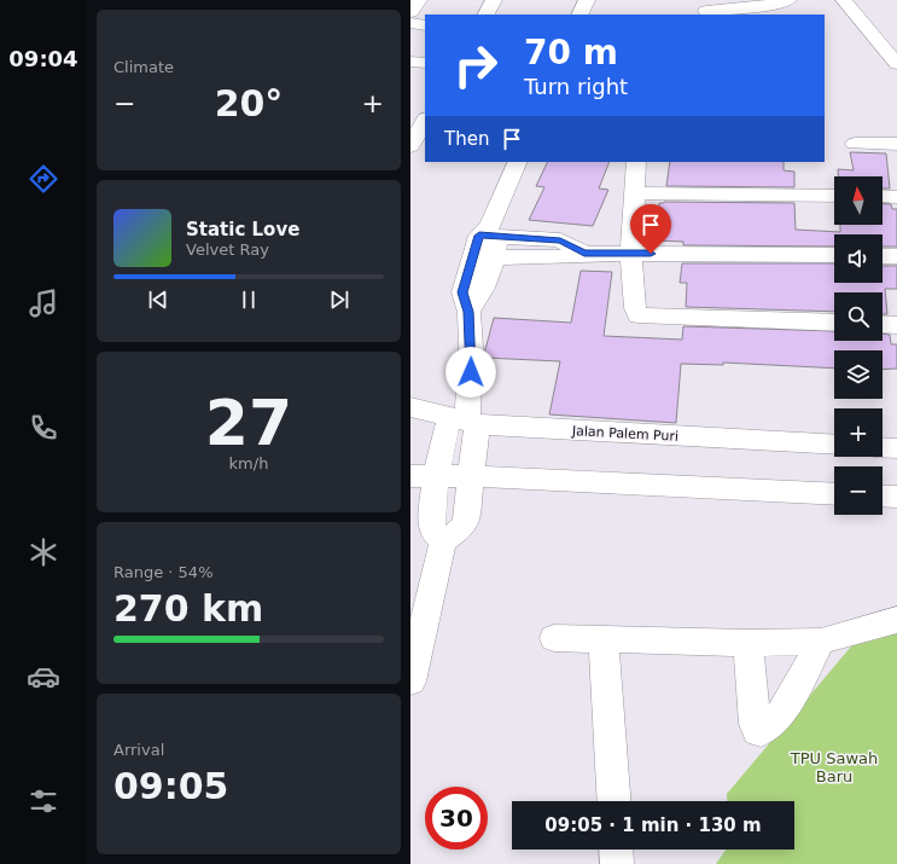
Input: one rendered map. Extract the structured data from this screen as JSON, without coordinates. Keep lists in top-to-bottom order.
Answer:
{
  "streets": {
    "street": ["Jalan Palem Puri"]
  },
  "parks": ["TPU Sawah Baru"],
  "north": "top",
  "page": {
    "tabs": "09:04",
    "tile": [
      "Climate",
      ["27", "km/h"],
      ["Range · 54%", "270 km"],
      ["Arrival", "09:05"]
    ],
    "turn": ["70 m", "Turn right"],
    "heat": ["−", "20°", "+"],
    "then": "Then",
    "map_buttons": ["+", "−"],
    "song": ["Static Love", "Velvet Ray"],
    "limit": "30",
    "trip": "09:05 · 1 min · 130 m"
  }
}
